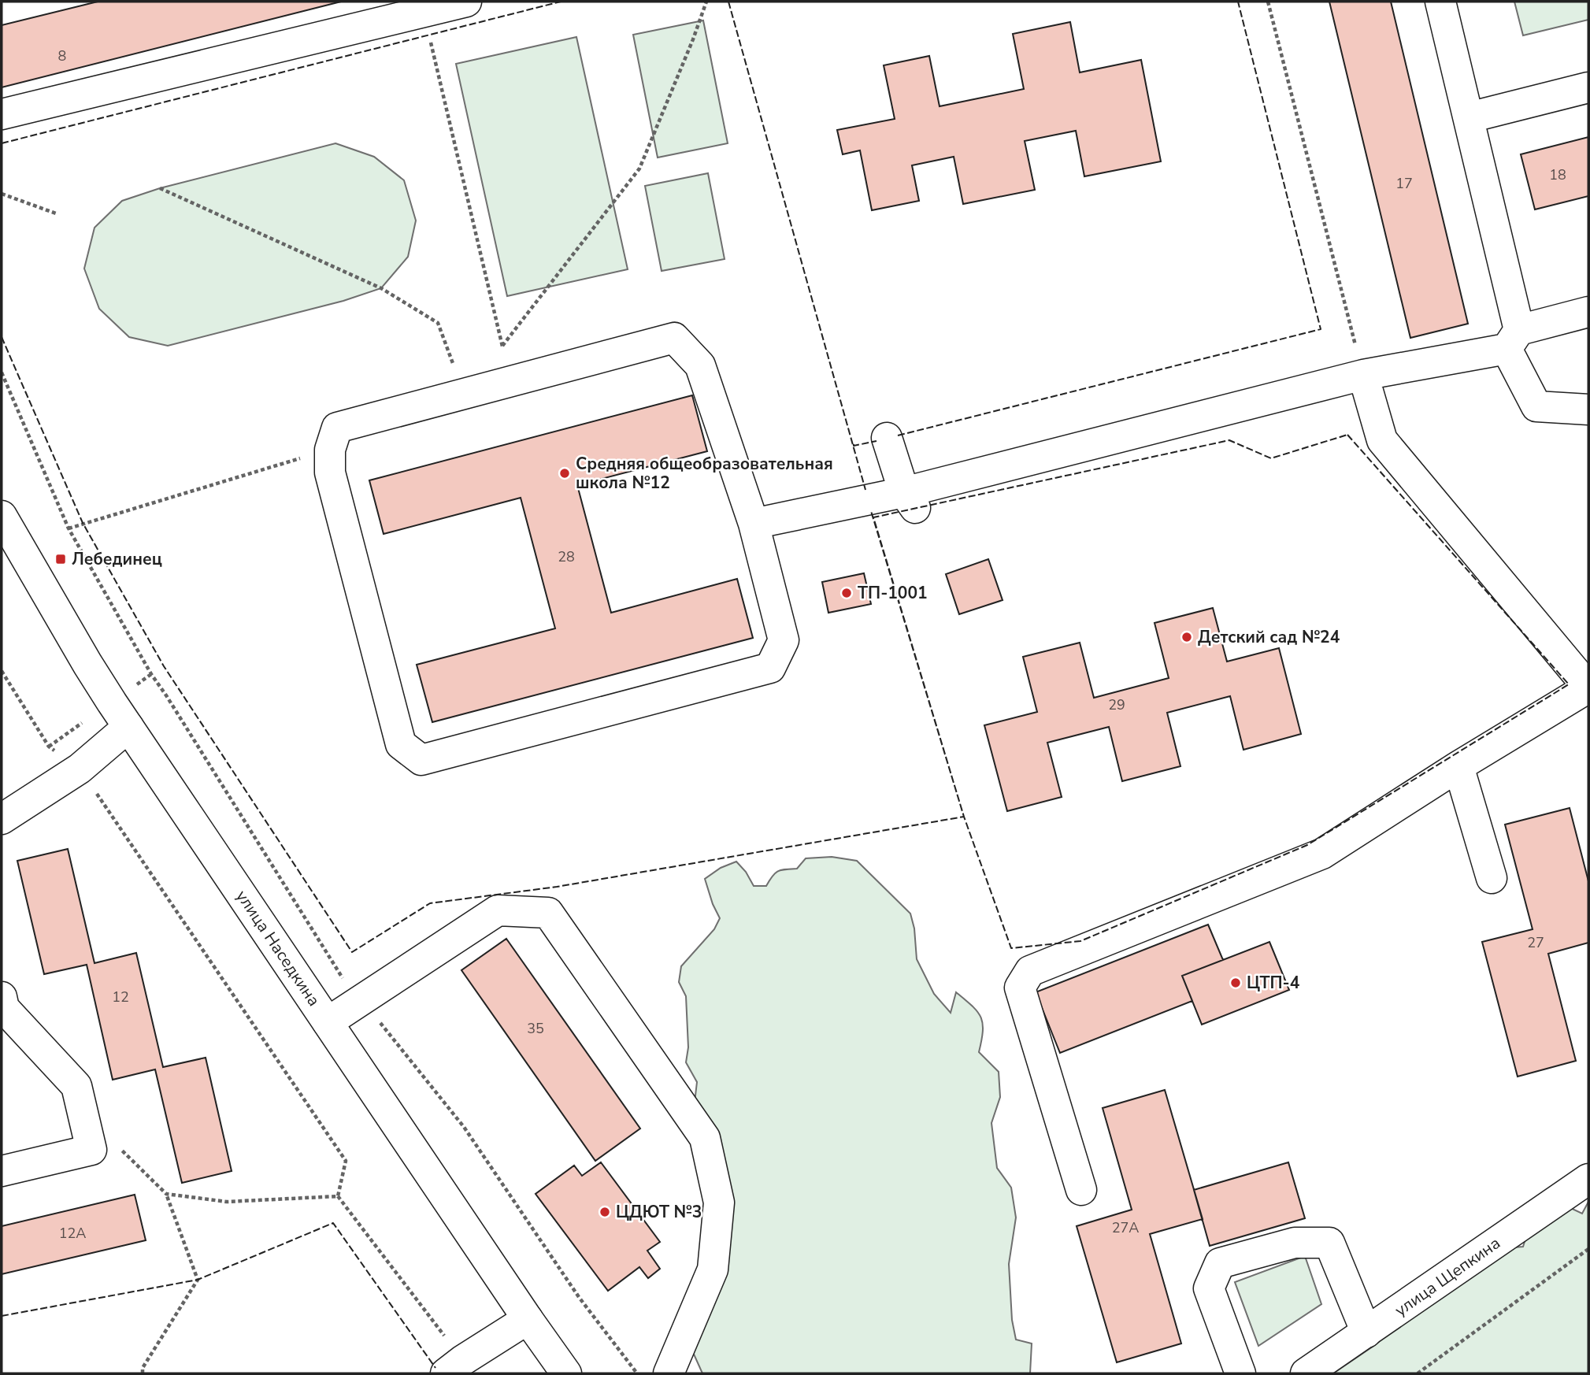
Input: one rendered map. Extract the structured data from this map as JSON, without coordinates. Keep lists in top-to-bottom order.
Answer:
{
  "streets": {
    "main road": ["улица Наседкина", "улица Щепкина"]
  },
  "places": {
    "other": [
      "Средняя общеобразовательная школа №12",
      "ТП-1001",
      "Детский сад №24",
      "ЦТП-4",
      "ЦДЮТ №3"
    ],
    "transit": ["Лебединец"]
  },
  "house_numbers": [
    "8",
    "18",
    "17",
    "28",
    "29",
    "27",
    "12",
    "35",
    "27А",
    "12А"
  ]
}
